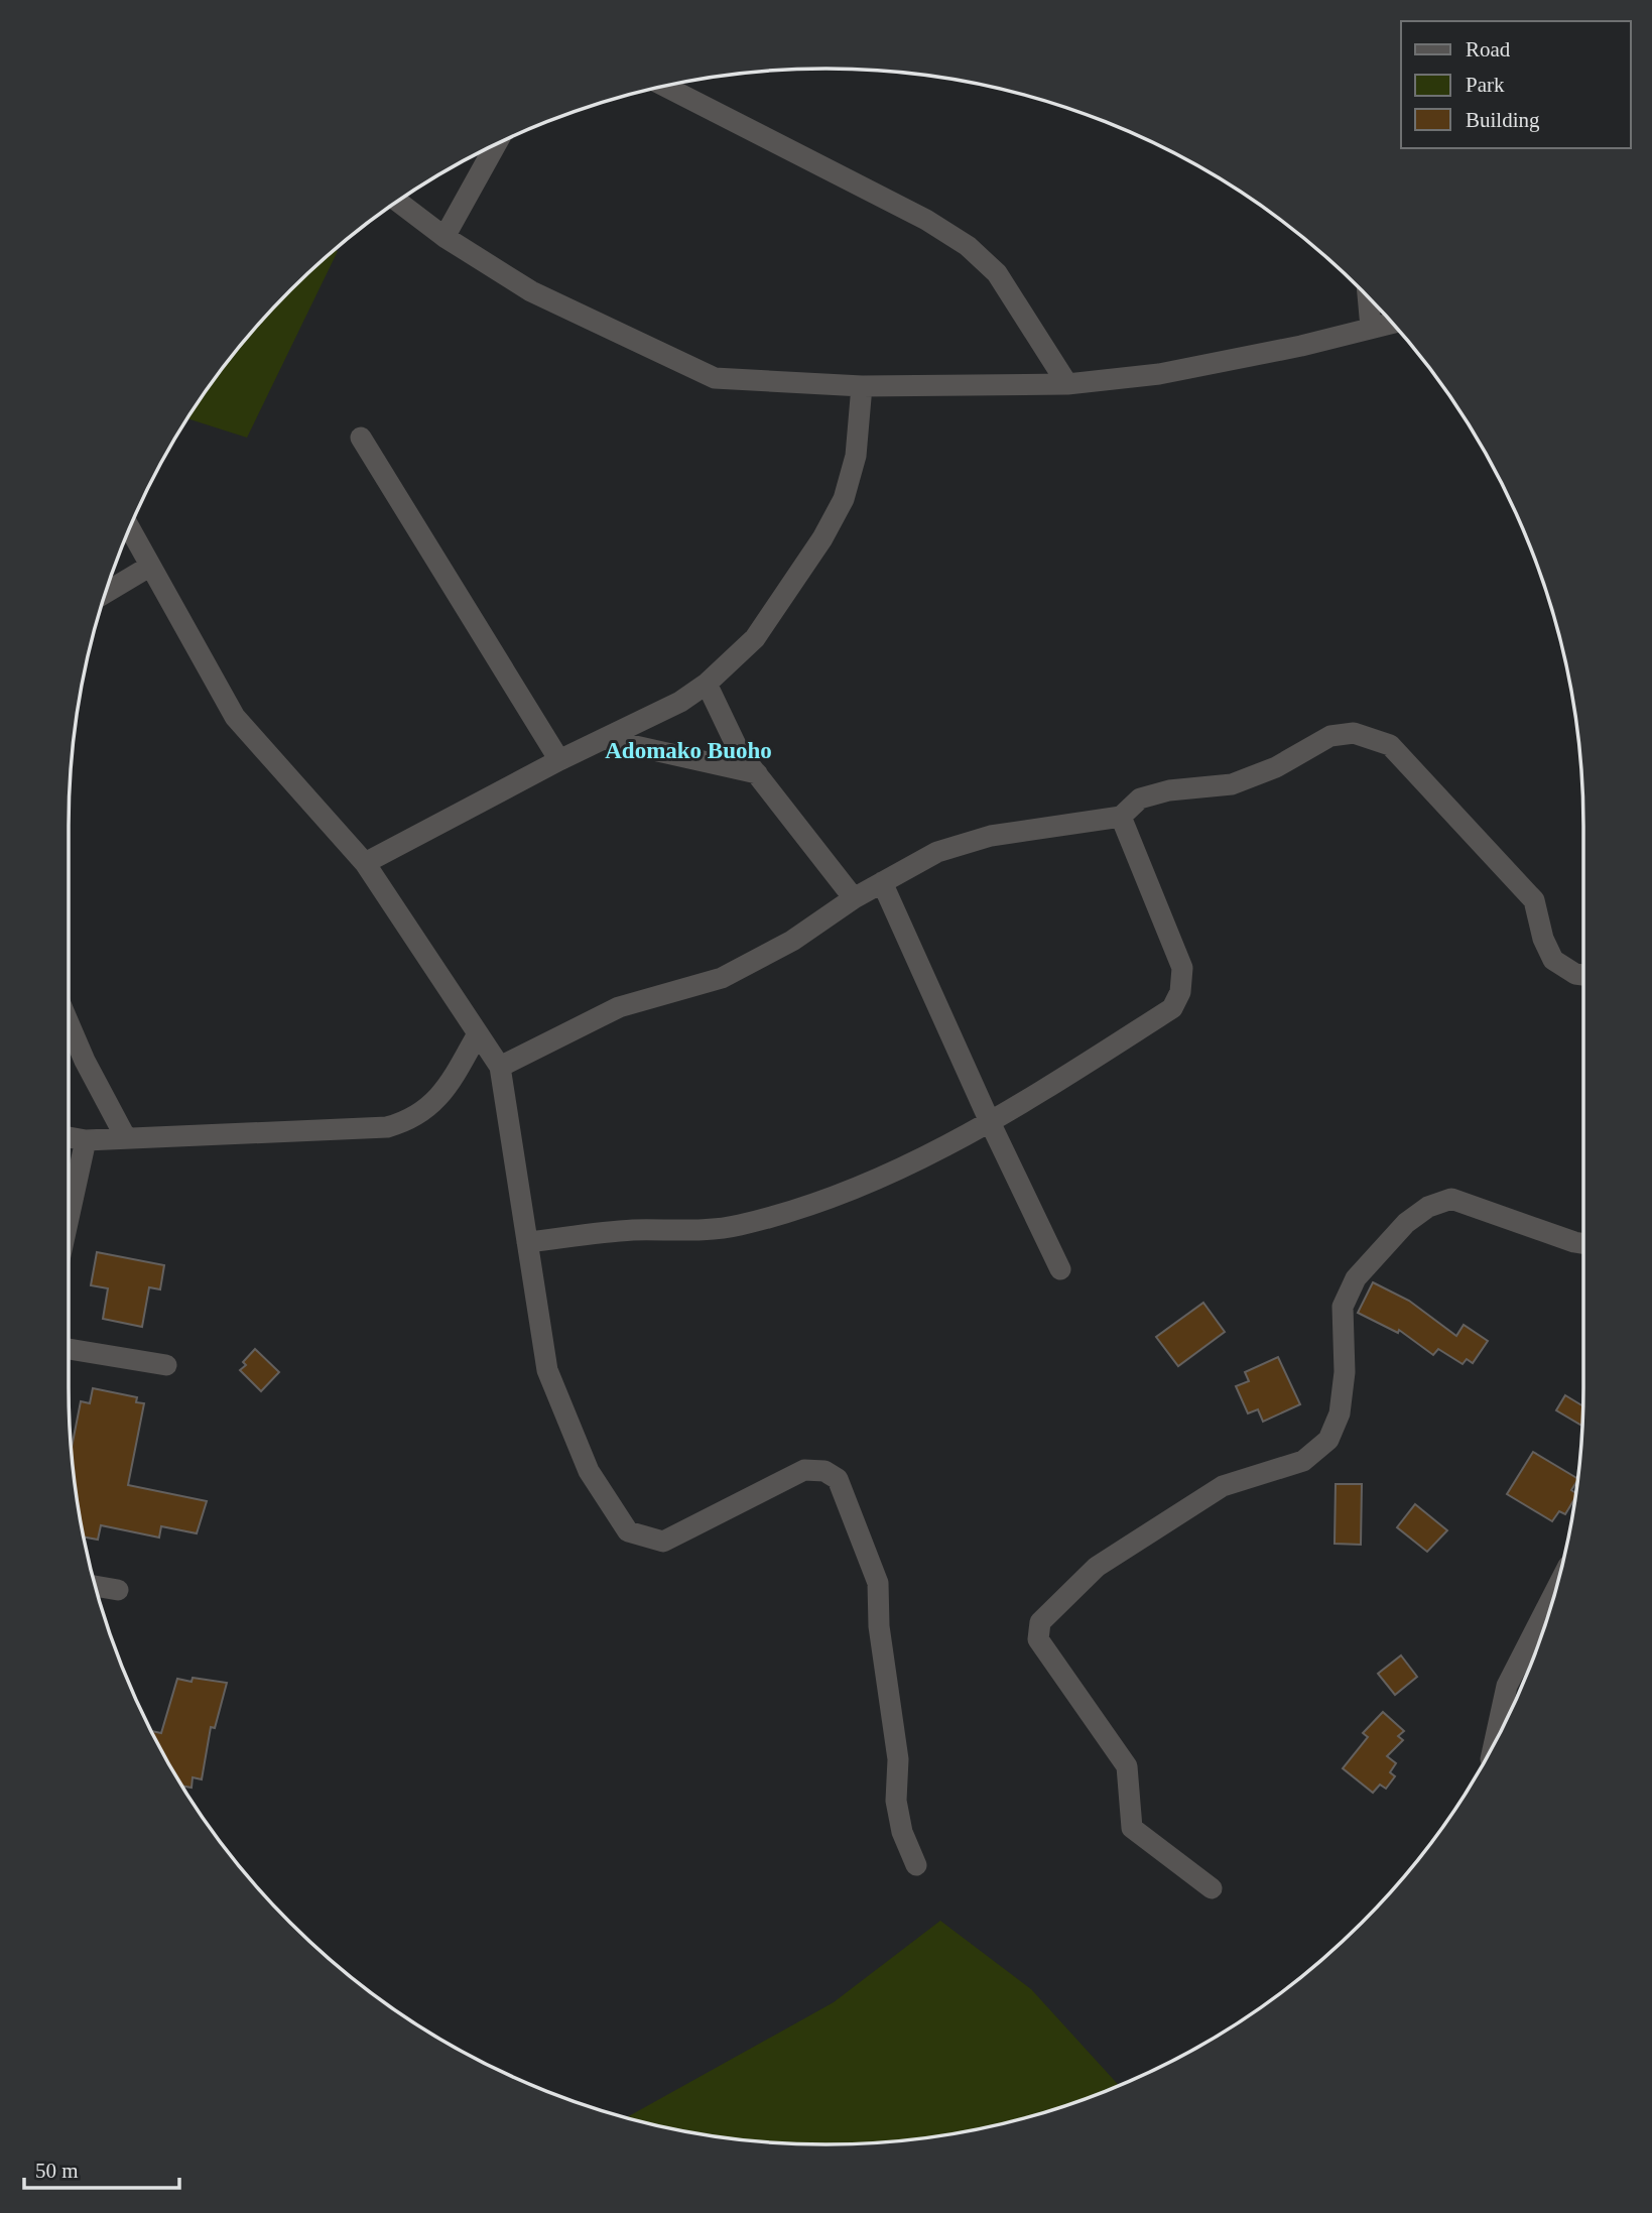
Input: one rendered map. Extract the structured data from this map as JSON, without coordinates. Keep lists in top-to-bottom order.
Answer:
{
  "districts": ["Adomako Buoho"],
  "legend": ["Road", "Park", "Building"],
  "scale_bar": "50 m"
}
